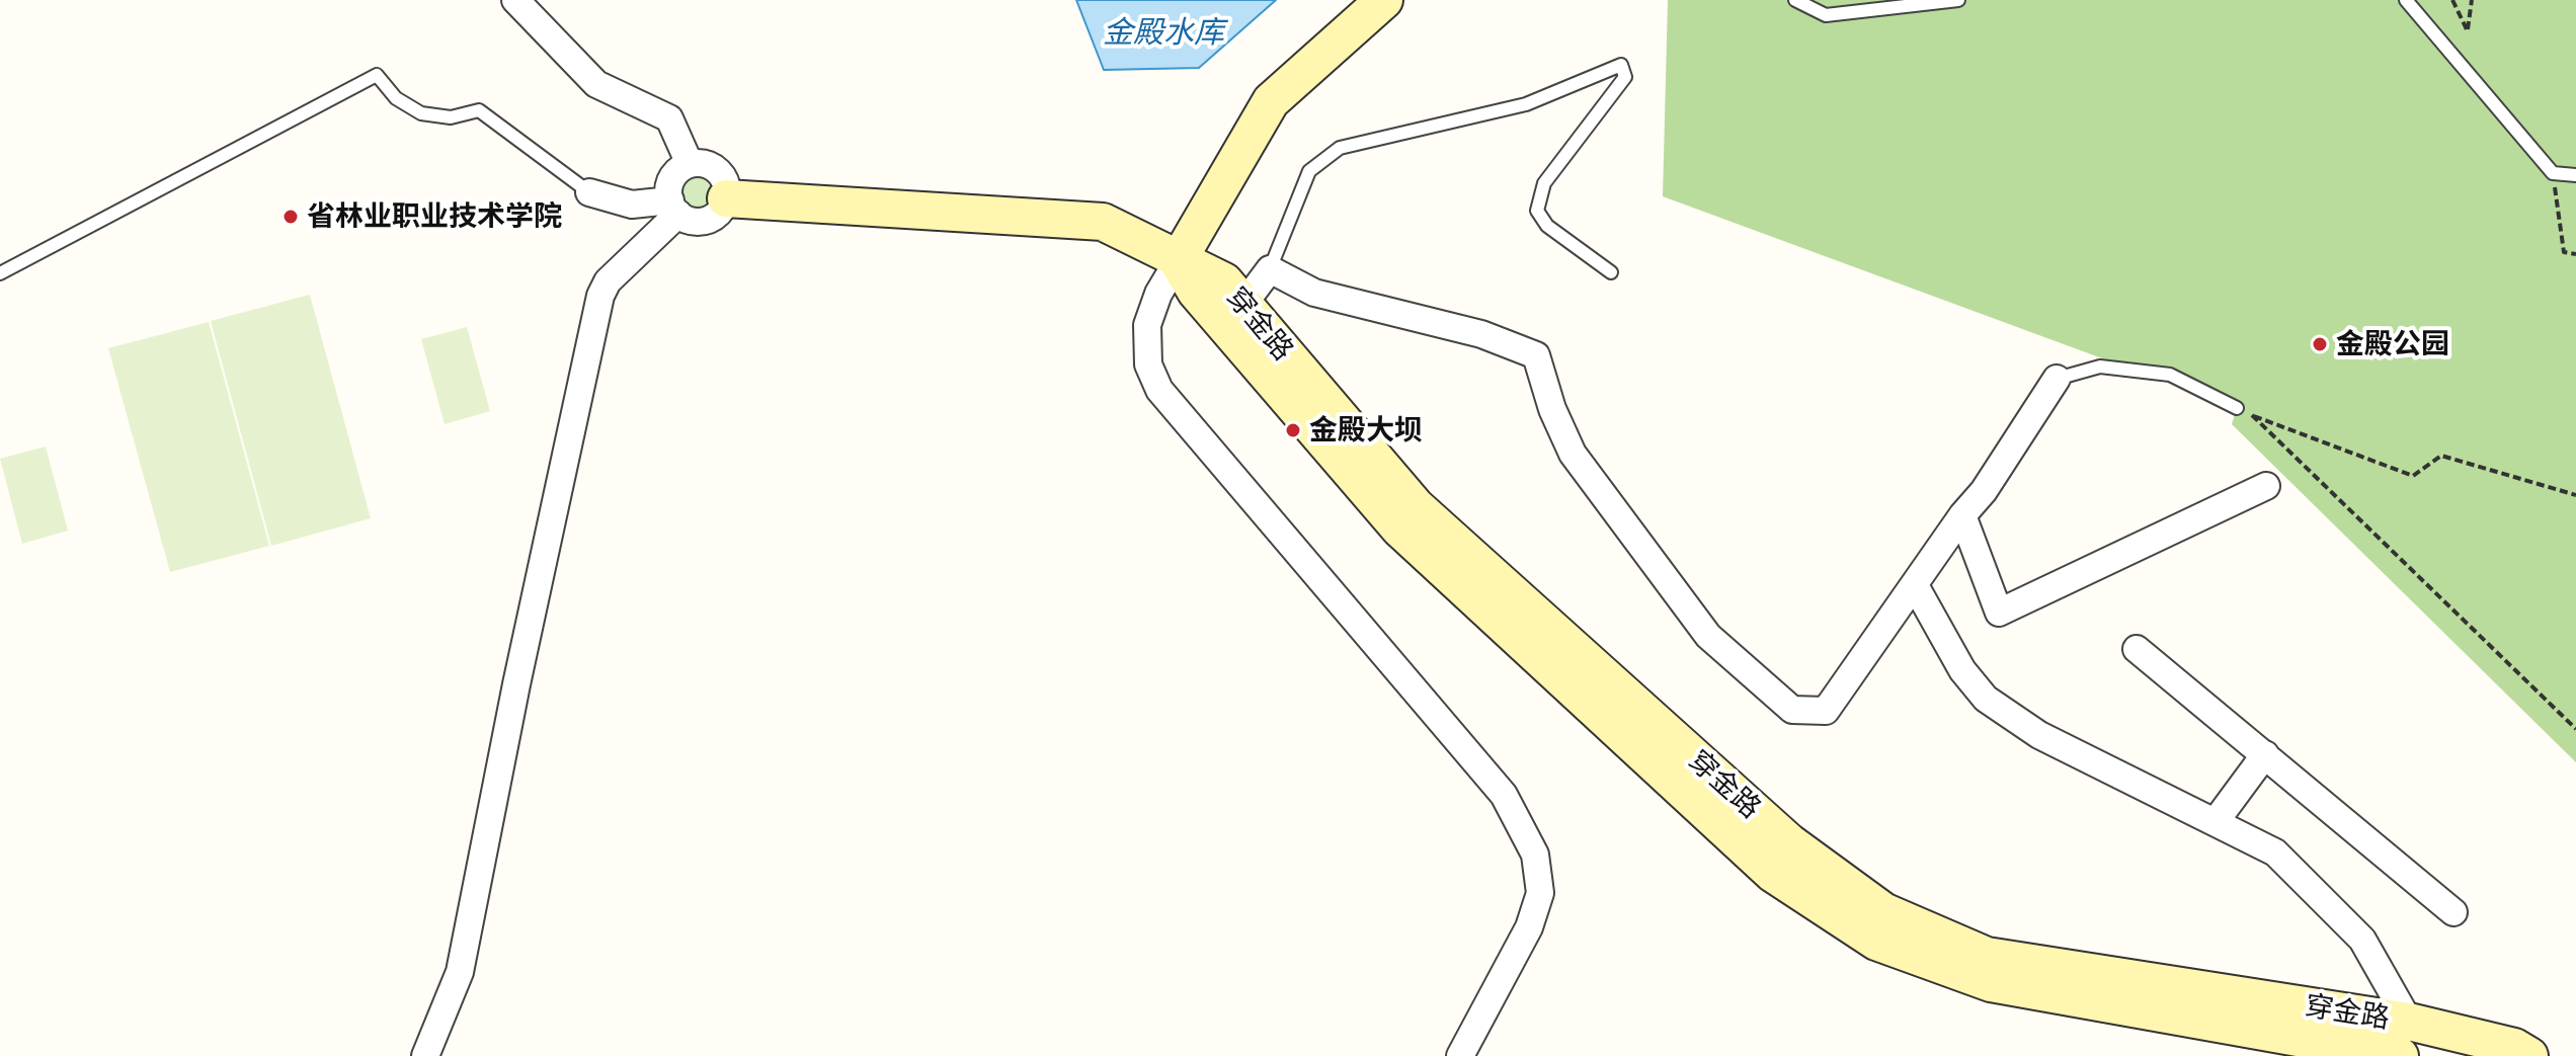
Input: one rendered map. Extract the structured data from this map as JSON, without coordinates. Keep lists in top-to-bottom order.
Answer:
{
  "streets": {
    "main road": ["穿金路"]
  },
  "water": ["金殿水库"],
  "places": ["省林业职业技术学院", "金殿公园", "金殿大坝"]
}
